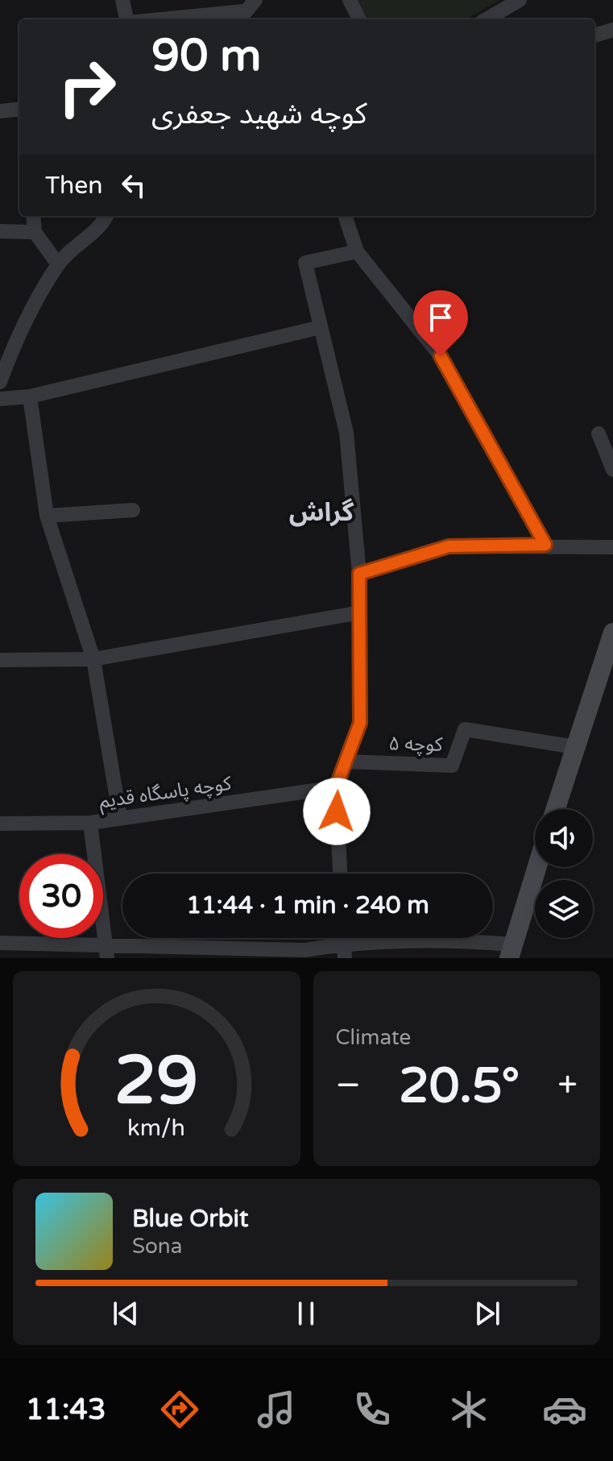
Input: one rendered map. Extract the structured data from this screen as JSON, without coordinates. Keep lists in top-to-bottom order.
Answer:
{
  "streets": {
    "street": ["کوچه ۵", "کوچه پاسگاه قدیم"]
  },
  "districts": ["گراش"],
  "page": {
    "turn": ["90 m", "کوچه شهید جعفری"],
    "then": "Then",
    "limit": "30",
    "trip": "11:44 · 1 min · 240 m",
    "tile": "Climate",
    "heat": ["−", "20.5°", "+"],
    "song": ["Blue Orbit", "Sona"],
    "tabs": "11:43",
    "gauge": ["29", "km/h"]
  }
}
